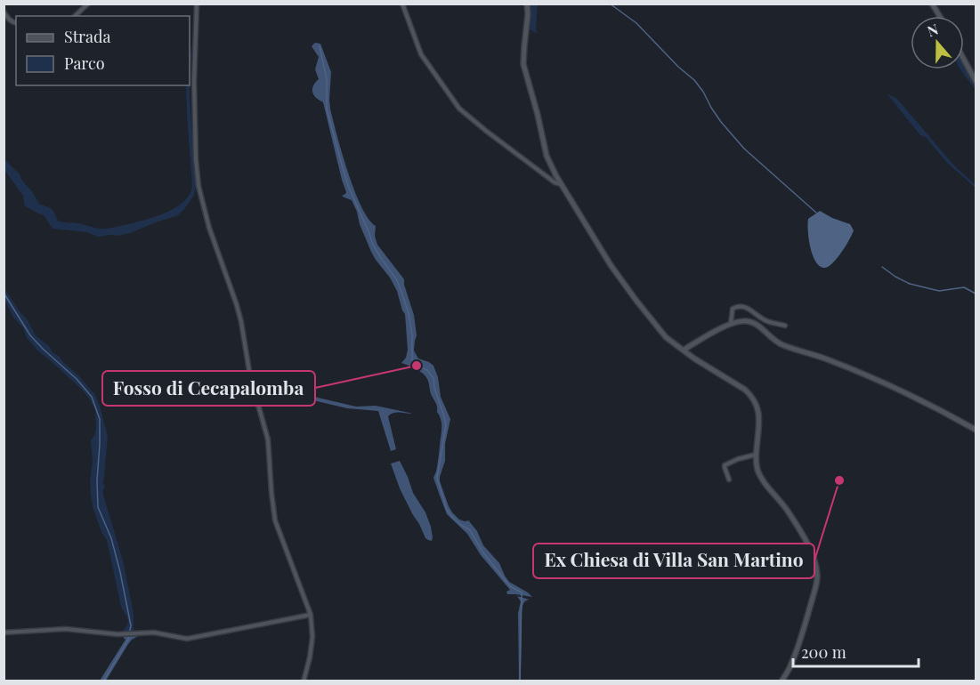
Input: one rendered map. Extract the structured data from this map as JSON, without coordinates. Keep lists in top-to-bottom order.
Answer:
{
  "places": ["Fosso di Cecapalomba", "Ex Chiesa di Villa San Martino"],
  "legend": ["Strada", "Parco"],
  "scale_bar": "200 m",
  "north": "top"
}
